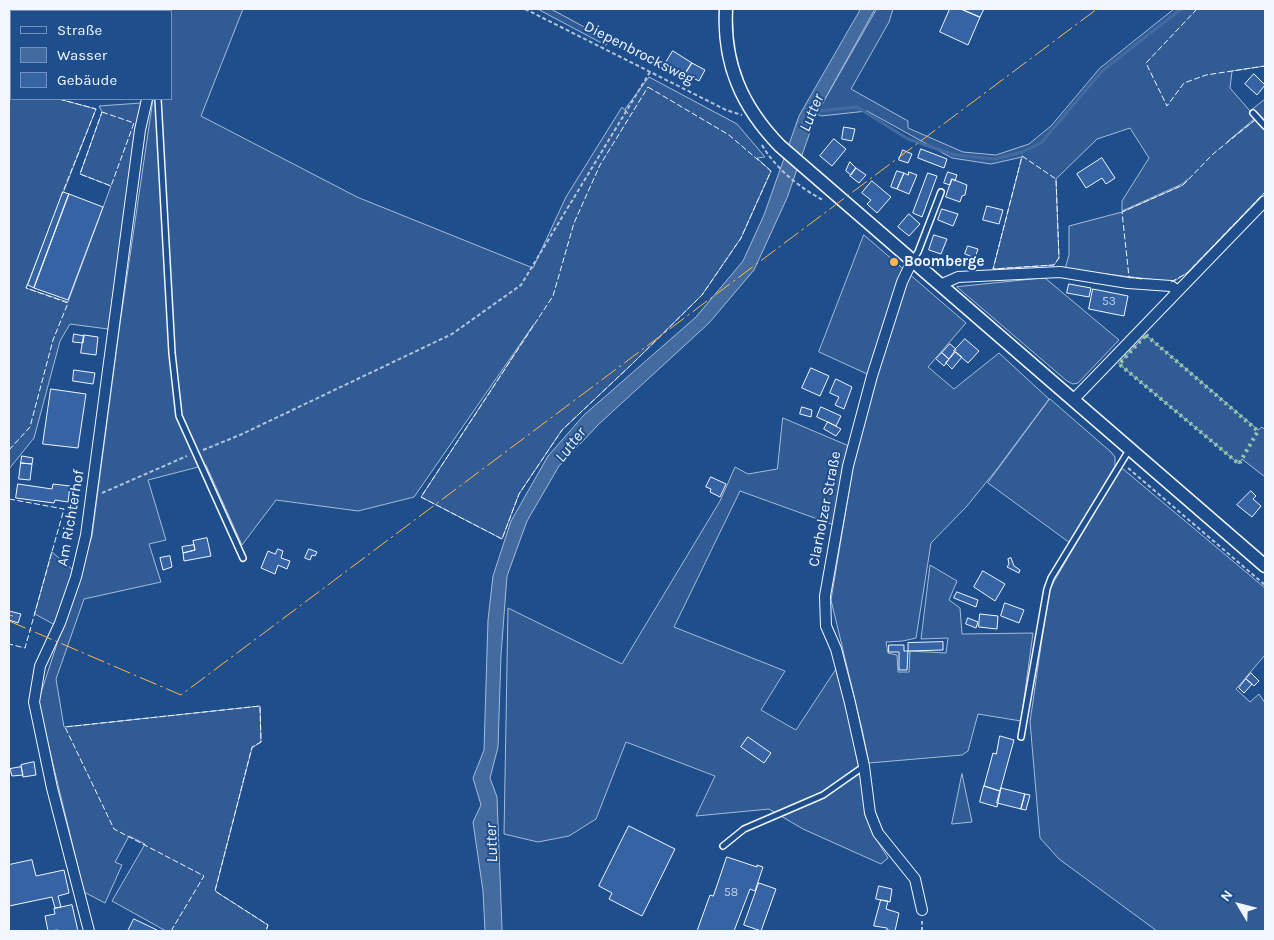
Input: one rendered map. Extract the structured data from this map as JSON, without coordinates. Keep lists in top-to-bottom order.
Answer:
{
  "streets": {
    "street": ["Clarholzer Straße", "Am Richterhof"],
    "path": ["Diepenbrocksweg"]
  },
  "water": ["Lutter"],
  "places": ["Boomberge"],
  "house_numbers": ["53", "58"],
  "legend": ["Straße", "Wasser", "Gebäude"],
  "north": "top left"
}
